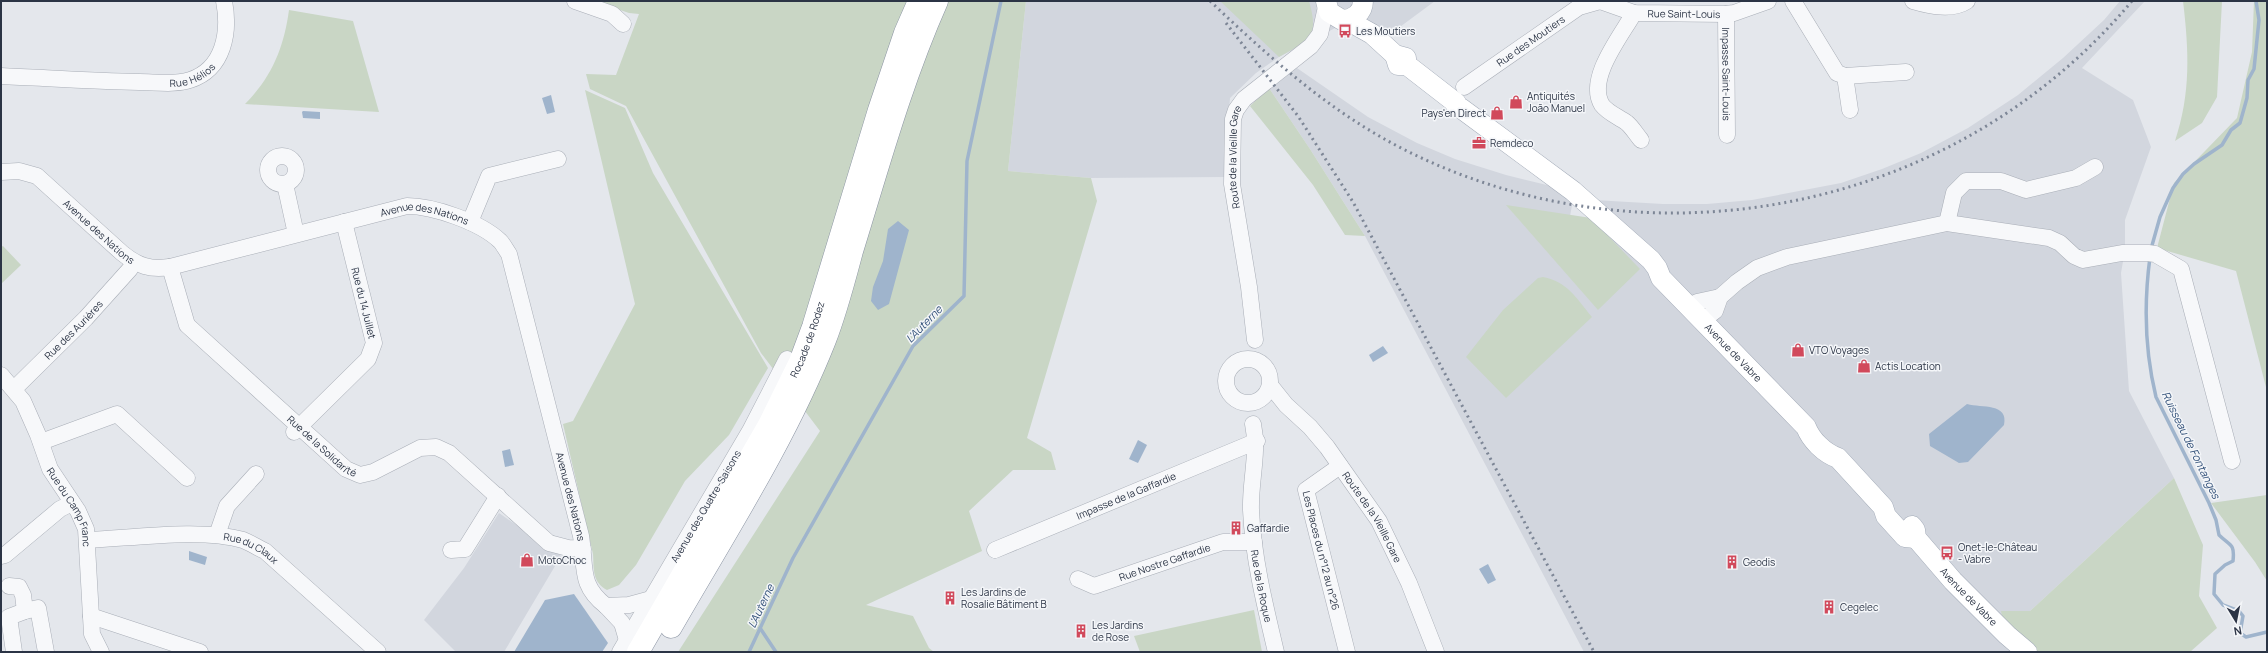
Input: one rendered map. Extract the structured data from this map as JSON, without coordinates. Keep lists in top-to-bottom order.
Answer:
{
  "streets": {
    "highway": ["Rocade de Rodez"],
    "main road": ["Avenue de Vabre"],
    "street": [
      "Rue Saint-Louis",
      "Rue des Moutiers",
      "Rue Hélios",
      "Impasse Saint-Louis",
      "Route de la Vieille Gare",
      "Avenue des Nations",
      "Rue du 14 Juillet",
      "Rue des Aurières",
      "Rue de la Solidarité",
      "Impasse de la Gaffardie",
      "Avenue des Quatre-Saisons",
      "Rue du Camp Franc",
      "Rue du Claux",
      "Les Places du n°12 au n°26",
      "Rue Nostre Gaffardie",
      "Rue de la Roque"
    ]
  },
  "crossings": [
    ["Rue Saint-Louis", "Rue des Moutiers"],
    ["Rue Saint-Louis", "Impasse Saint-Louis"],
    ["Rue des Moutiers", "Avenue de Vabre"],
    ["Route de la Vieille Gare", "Avenue de Vabre"],
    ["Route de la Vieille Gare", "Les Places du n°12 au n°26"],
    ["Route de la Vieille Gare", "Rue de la Roque"],
    ["Avenue des Nations", "Rue du 14 Juillet"],
    ["Avenue des Nations", "Rocade de Rodez"],
    ["Avenue des Nations", "Rue de la Solidarité"],
    ["Avenue des Nations", "Avenue des Quatre-Saisons"],
    ["Rue du 14 Juillet", "Rue de la Solidarité"],
    ["Rue des Aurières", "Rue du Camp Franc"],
    ["Rocade de Rodez", "Avenue des Quatre-Saisons"],
    ["Impasse de la Gaffardie", "Rue de la Roque"],
    ["Rue du Camp Franc", "Rue du Claux"],
    ["Rue Nostre Gaffardie", "Rue de la Roque"]
  ],
  "water": ["L'Auterne", "Ruisseau de Fontanges"],
  "places": {
    "bus stop": ["Les Moutiers", "Onet-le-Château - Vabre"],
    "shop": [
      "Antiquités João Manuel",
      "Pays'en Direct",
      "VTO Voyages",
      "Actis Location",
      "MotoChoc"
    ],
    "office": ["Remdeco"],
    "building": [
      "Gaffardie",
      "Geodis",
      "Les Jardins de Rosalie Bâtiment B",
      "Cegelec",
      "Les Jardins de Rose"
    ]
  },
  "north": "bottom"
}
